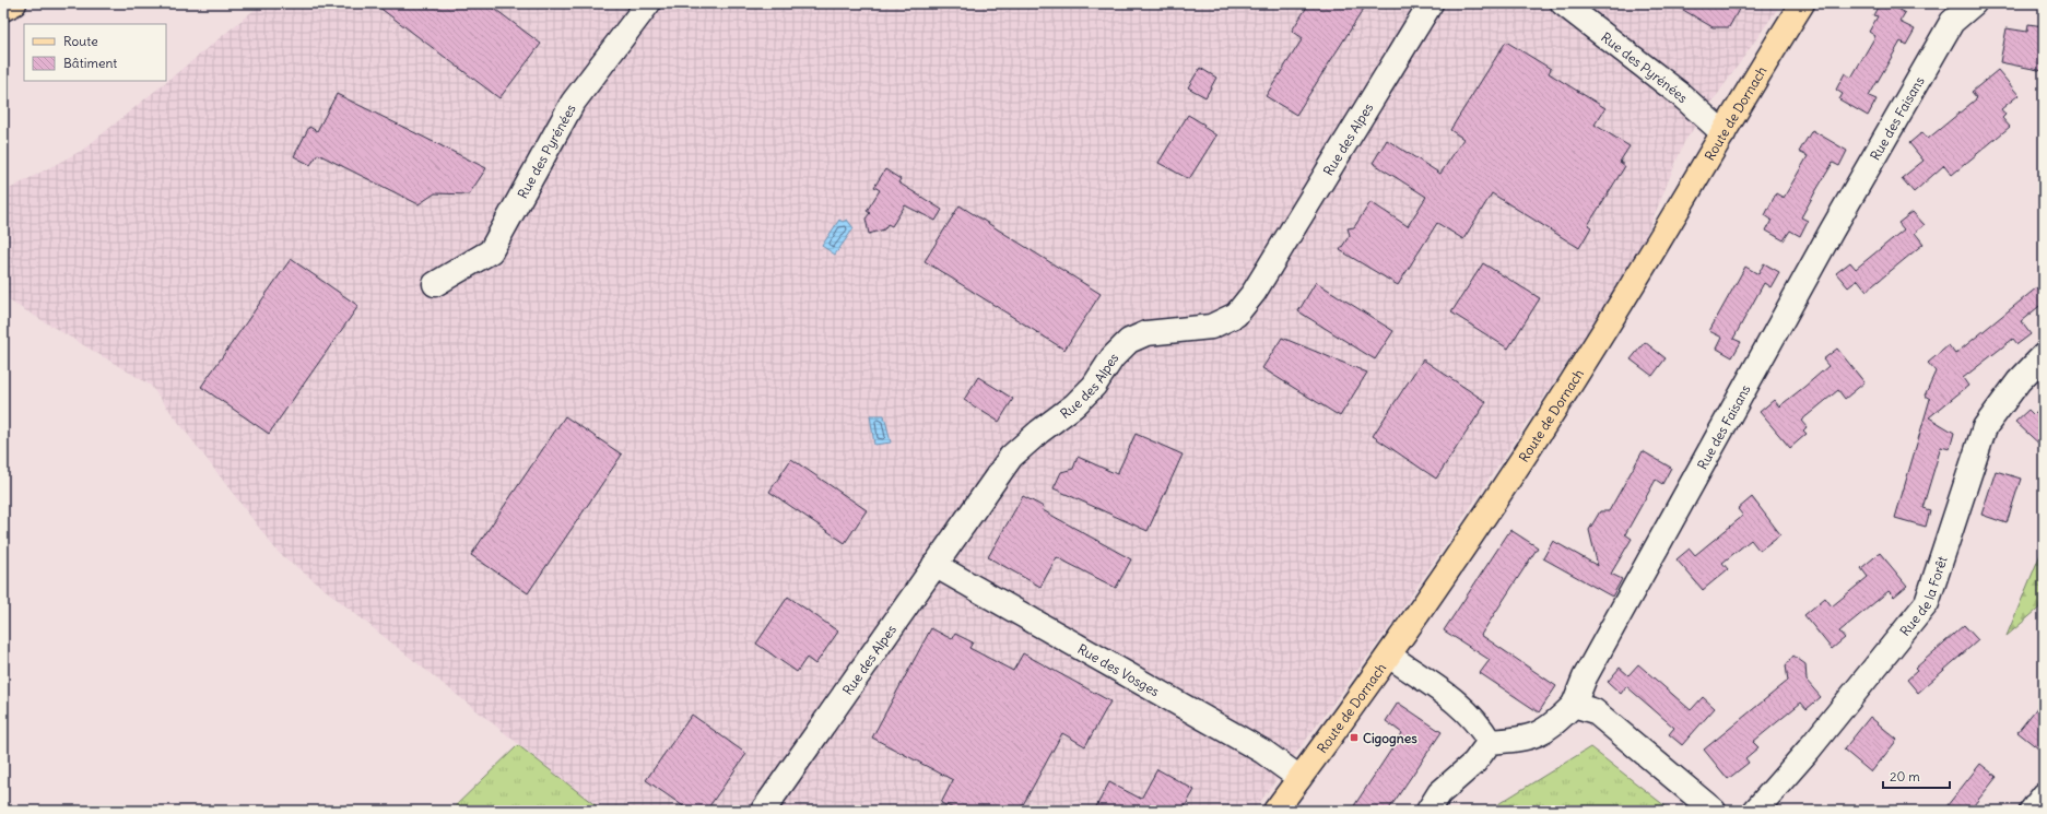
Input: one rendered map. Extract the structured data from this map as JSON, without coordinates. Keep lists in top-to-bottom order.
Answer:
{
  "streets": {
    "main road": ["Route de Dornach"],
    "street": [
      "Rue des Pyrénées",
      "Rue des Faisans",
      "Rue des Alpes",
      "Rue de la Forêt",
      "Rue des Vosges"
    ]
  },
  "crossings": [
    ["Rue des Pyrénées", "Route de Dornach"],
    ["Route de Dornach", "Rue des Vosges"],
    ["Rue des Alpes", "Rue des Vosges"]
  ],
  "places": {
    "transit": ["Cigognes"]
  },
  "legend": ["Route", "Bâtiment"],
  "scale_bar": "20 m"
}
